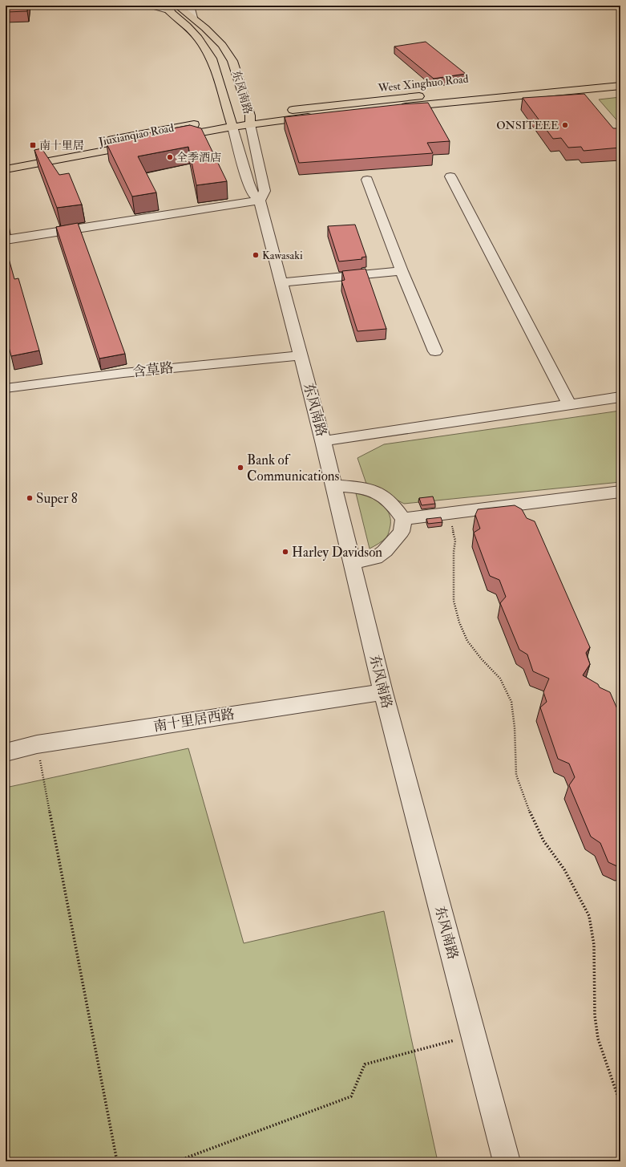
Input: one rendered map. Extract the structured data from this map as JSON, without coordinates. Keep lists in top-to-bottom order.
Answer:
{
  "streets": {
    "main road": ["West Xinghuo Road", "东风南路", "Jiuxianqiao Road"],
    "street": ["含草路", "南十里居西路"]
  },
  "crossings": [
    ["West Xinghuo Road", "东风南路"],
    ["West Xinghuo Road", "Jiuxianqiao Road"],
    ["东风南路", "Jiuxianqiao Road"],
    ["东风南路", "含草路"],
    ["东风南路", "南十里居西路"]
  ],
  "places": {
    "other": [
      "ONSITEEE",
      "全季酒店",
      "Kawasaki",
      "Bank of Communications",
      "Super 8",
      "Harley Davidson"
    ],
    "transit": ["南十里居"]
  }
}
